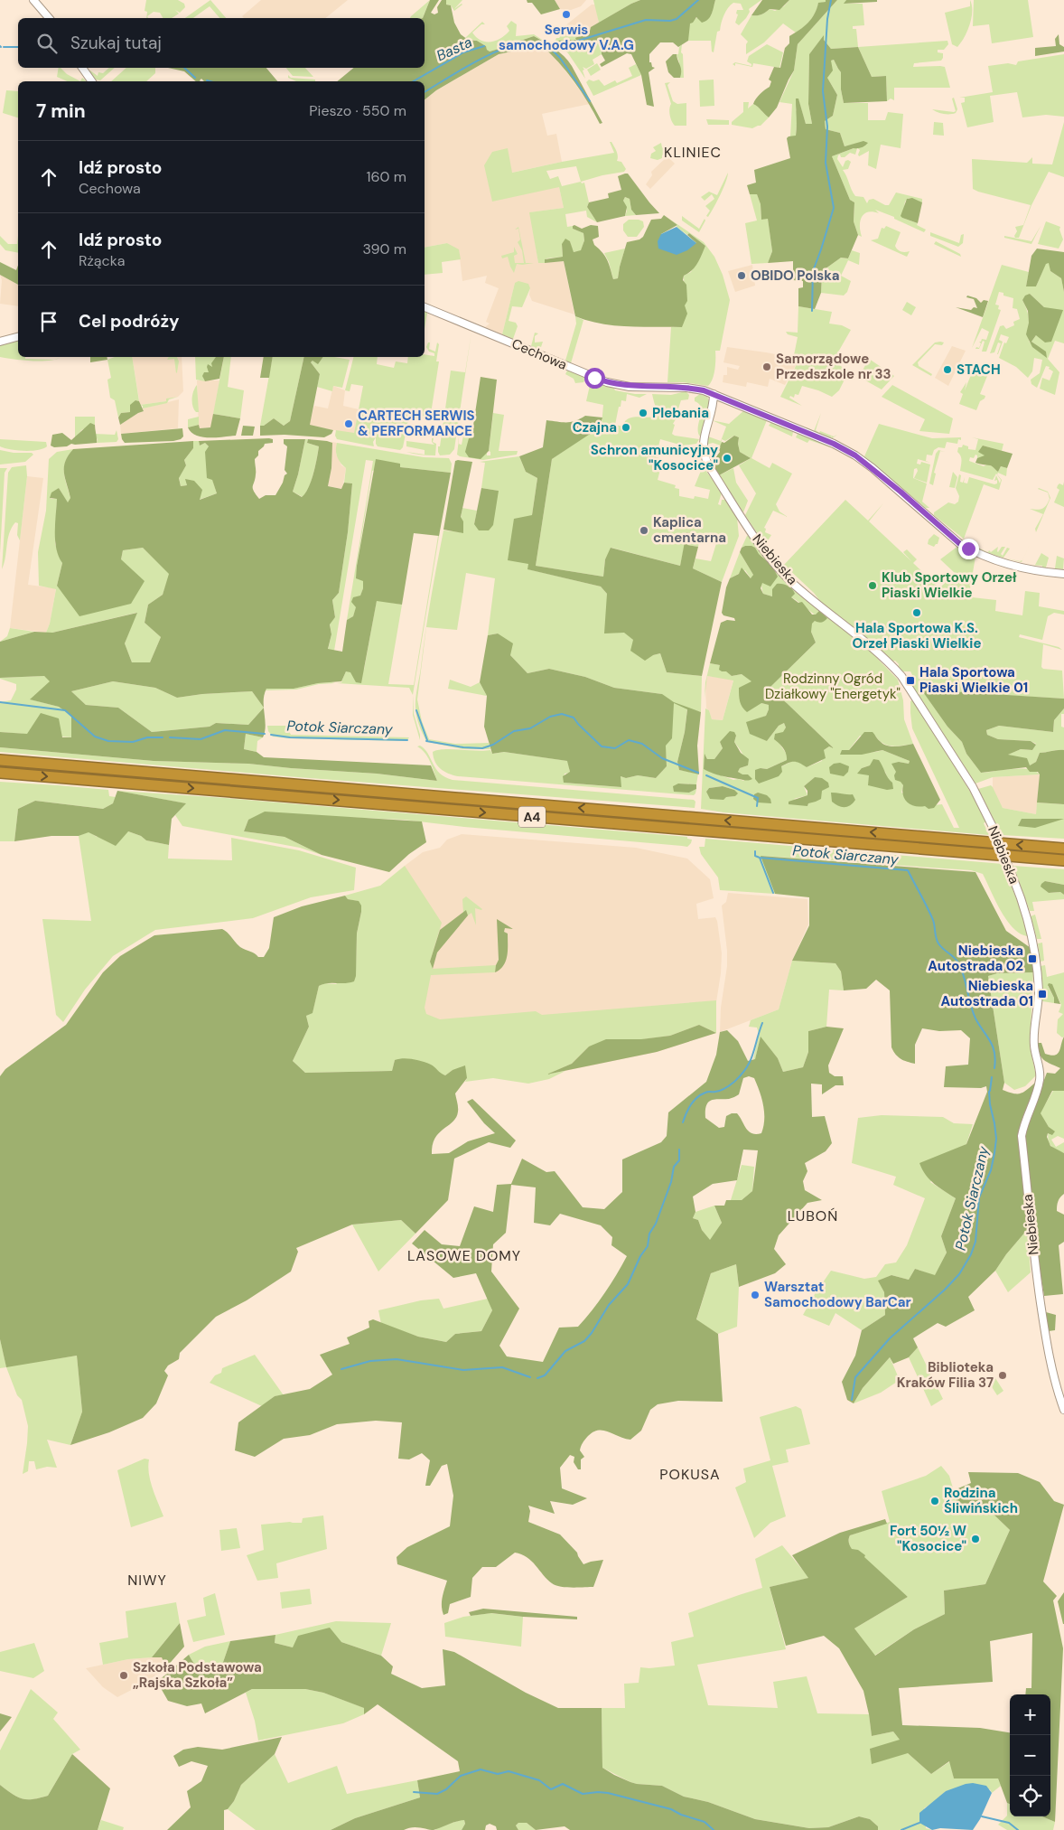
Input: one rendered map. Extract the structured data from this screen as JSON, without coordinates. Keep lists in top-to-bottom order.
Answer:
{
  "streets": {
    "highway": ["A4"],
    "street": ["Cechowa", "Niebieska"]
  },
  "crossings": [
    ["Cechowa", "Niebieska"]
  ],
  "districts": [
    "KLINIEC",
    "LUBOŃ",
    "LASOWE DOMY",
    "POKUSA",
    "NIWY"
  ],
  "water": ["Basta", "Potok Siarczany"],
  "parks": ["Rodzinny Ogród Działkowy \"Energetyk\""],
  "places": {
    "other": [
      "Serwis samochodowy V.A.G",
      "OBIDO Polska",
      "Samorządowe Przedszkole nr 33",
      "STACH",
      "Plebania",
      "CARTECH SERWIS & PERFORMANCE",
      "Czajna",
      "Schron amunicyjny \"Kosocice\"",
      "Kaplica cmentarna",
      "Klub Sportowy Orzeł Piaski Wielkie",
      "Hala Sportowa K.S. Orzeł Piaski Wielkie",
      "Warsztat Samochodowy BarCar",
      "Biblioteka Kraków Filia 37",
      "Rodzina Śliwińskich",
      "Fort 50½ W \"Kosocice\"",
      "Szkoła Podstawowa „Rajska Szkoła”"
    ],
    "transit": ["Hala Sportowa Piaski Wielkie 01", "Niebieska Autostrada 02", "Niebieska Autostrada 01"]
  },
  "page": {
    "search": "Szukaj tutaj",
    "heading": ["7 min", "Pieszo · 550 m"],
    "list": [
      ["Idź prosto", "Cechowa", "160 m"],
      ["Idź prosto", "Rżącka", "390 m"],
      "Cel podróży"
    ],
    "map_buttons": ["+", "−"]
  }
}
